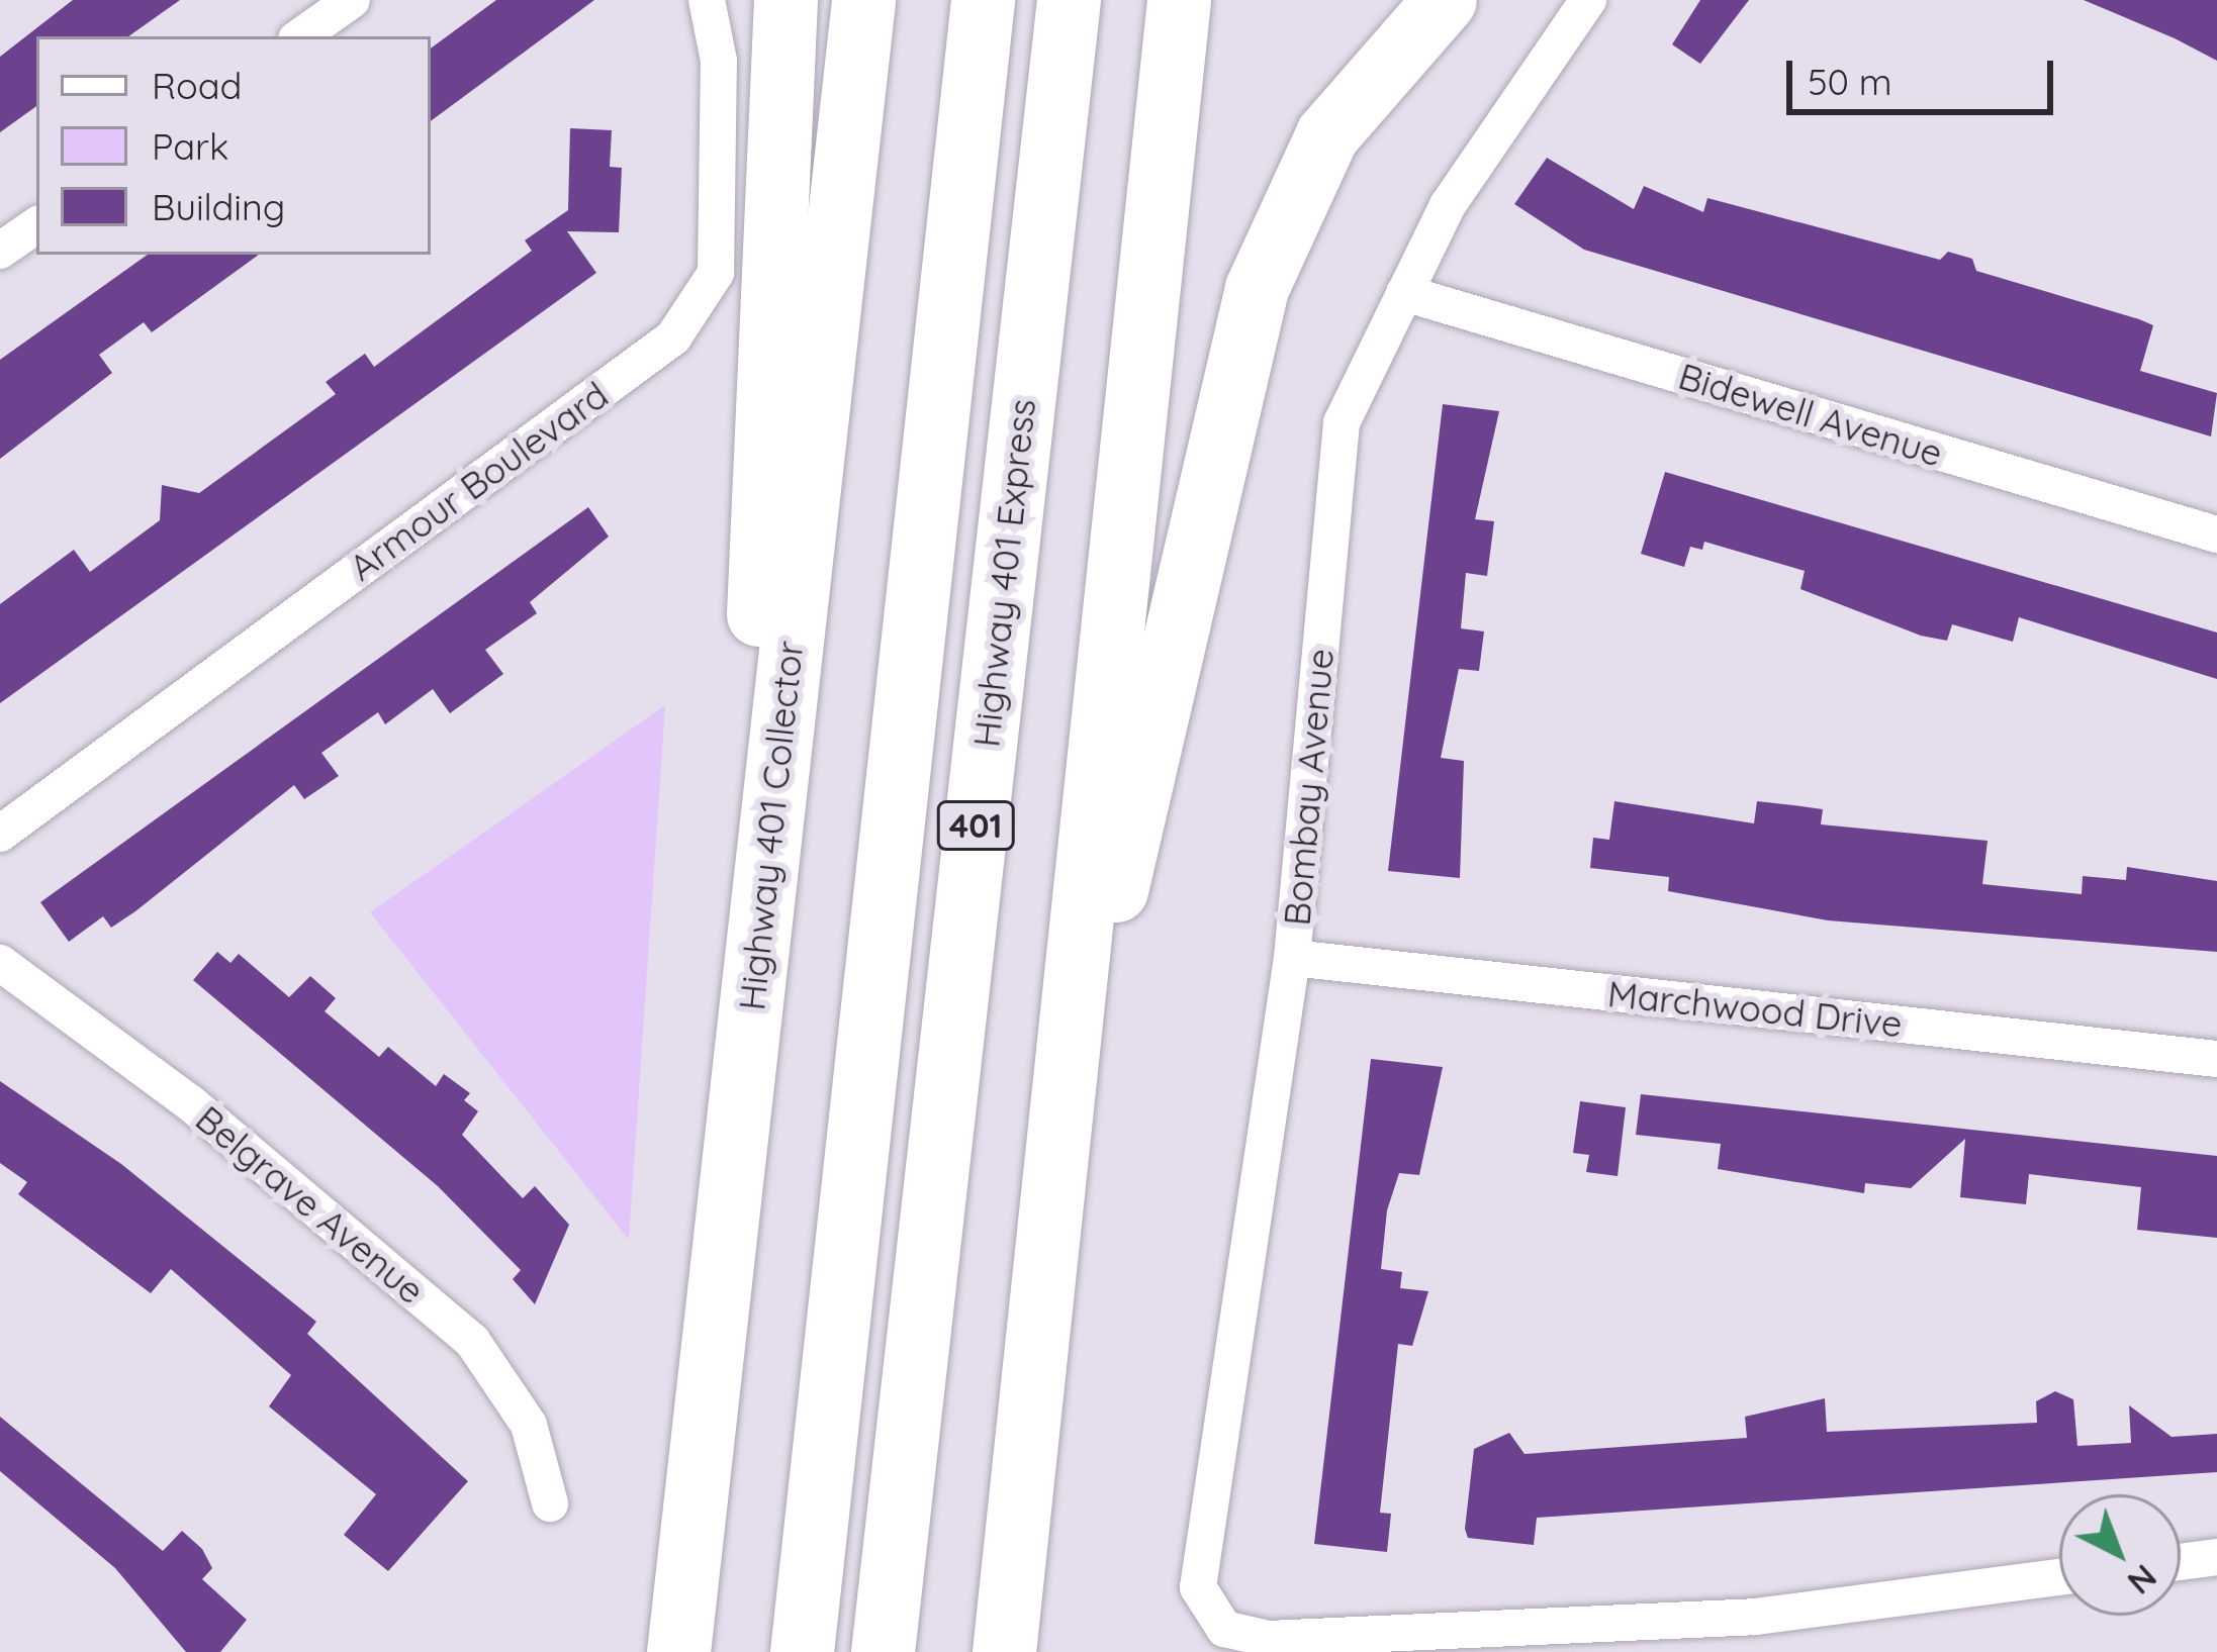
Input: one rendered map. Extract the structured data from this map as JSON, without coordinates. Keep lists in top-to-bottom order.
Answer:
{
  "streets": {
    "highway": ["Highway 401 Express", "Highway 401 Collector", "401"],
    "street": [
      "Bidewell Avenue",
      "Armour Boulevard",
      "Bombay Avenue",
      "Marchwood Drive",
      "Belgrave Avenue"
    ]
  },
  "crossings": [
    ["Bidewell Avenue", "Bombay Avenue"],
    ["Bombay Avenue", "Marchwood Drive"]
  ],
  "legend": ["Road", "Park", "Building"],
  "scale_bar": "50 m",
  "north": "bottom right"
}
